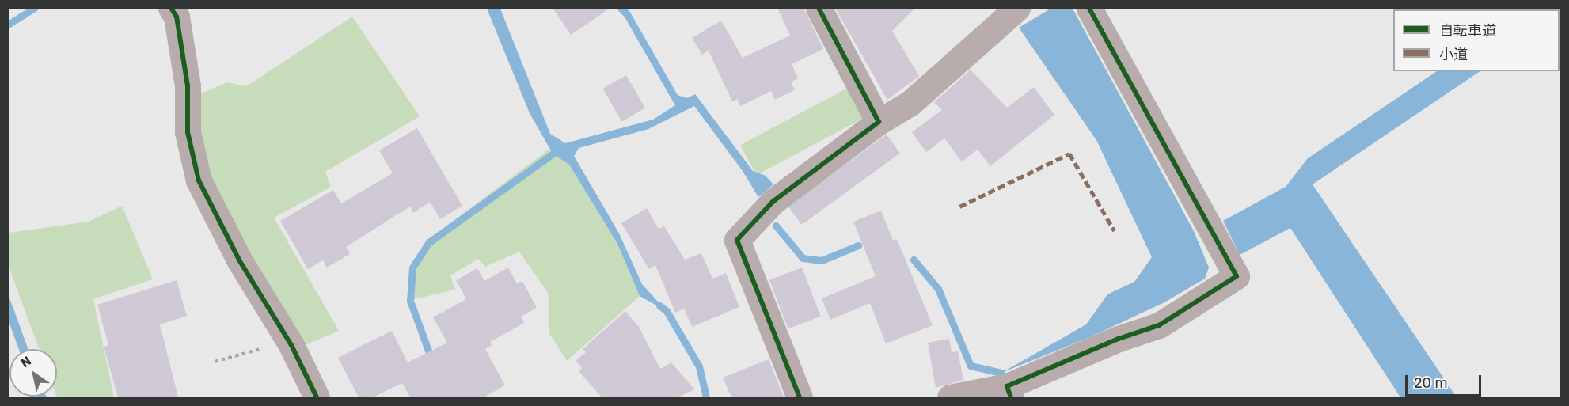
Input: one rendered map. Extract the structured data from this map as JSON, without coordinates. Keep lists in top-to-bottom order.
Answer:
{
  "legend": ["自転車道", "小道"],
  "scale_bar": "20 m",
  "north": "top left"
}
